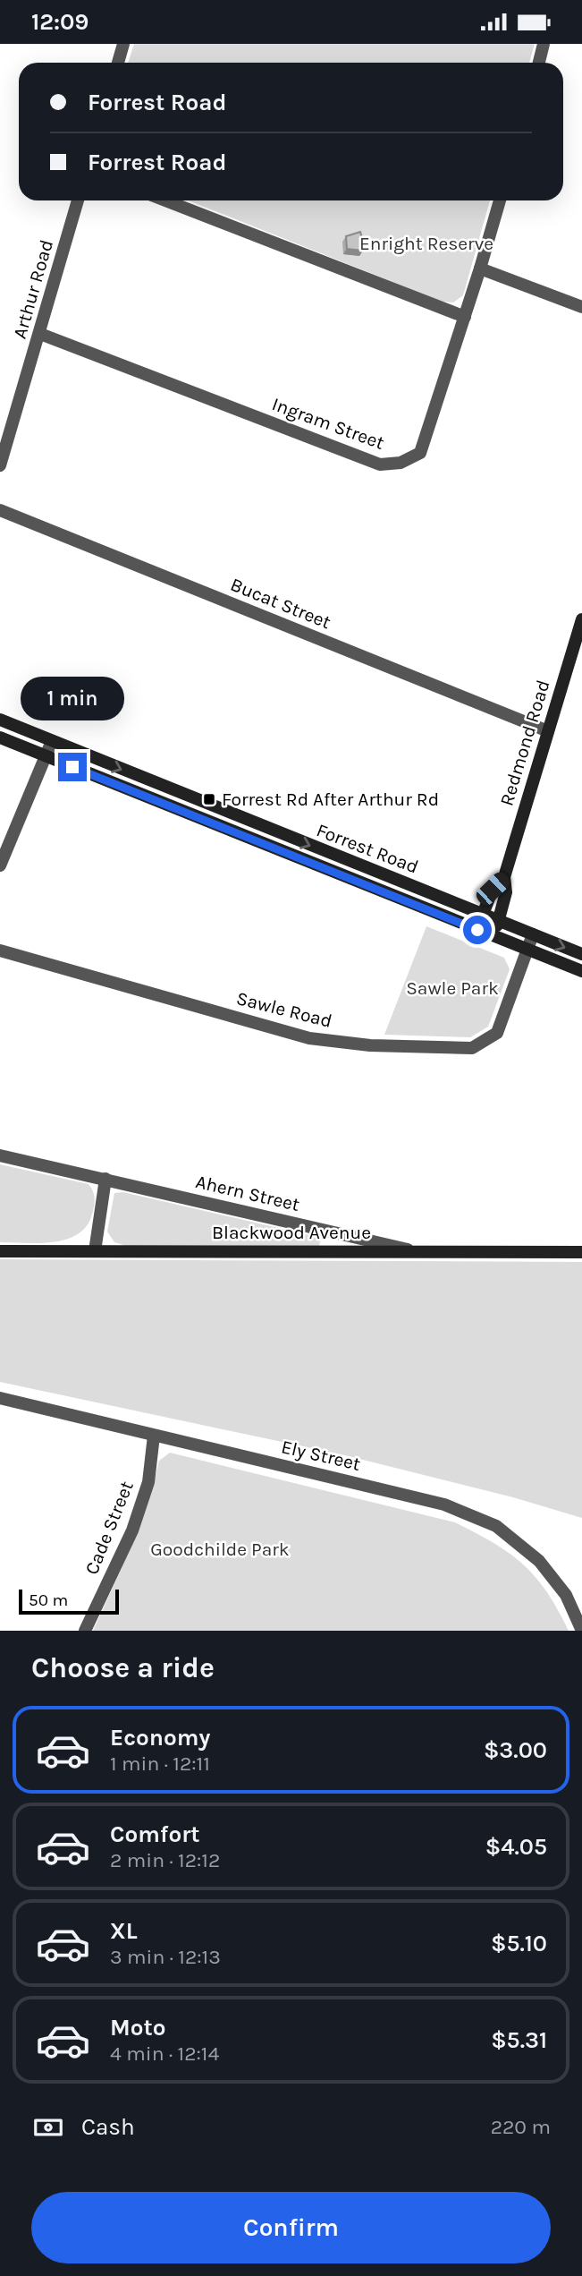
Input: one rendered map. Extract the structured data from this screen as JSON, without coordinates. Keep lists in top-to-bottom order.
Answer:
{
  "streets": {
    "main road": ["Redmond Road", "Forrest Road", "Blackwood Avenue"],
    "street": [
      "Arthur Road",
      "Ingram Street",
      "Bucat Street",
      "Sawle Road",
      "Ahern Street",
      "Ely Street",
      "Cade Street"
    ]
  },
  "crossings": [
    ["Arthur Road", "Ingram Street"],
    ["Bucat Street", "Redmond Road"],
    ["Redmond Road", "Forrest Road"],
    ["Forrest Road", "Sawle Road"],
    ["Ahern Street", "Blackwood Avenue"],
    ["Ely Street", "Cade Street"]
  ],
  "parks": ["Enright Reserve", "Sawle Park", "Goodchilde Park"],
  "places": {
    "transit": ["Forrest Rd After Arthur Rd"]
  },
  "scale_bar": "50 m",
  "page": {
    "status": "12:09",
    "banner": ["Forrest Road", "Forrest Road"],
    "bubble": "1 min",
    "scale": "50 m",
    "heading": "Choose a ride",
    "list": [
      {
        "name": "Economy",
        "note": "1 min · 12:11",
        "value": "$3.00"
      },
      {
        "name": "Comfort",
        "note": "2 min · 12:12",
        "value": "$4.05"
      },
      {
        "name": "XL",
        "note": "3 min · 12:13",
        "value": "$5.10"
      },
      {
        "name": "Moto",
        "note": "4 min · 12:14",
        "value": "$5.31"
      }
    ],
    "pay": ["Cash", "220 m"],
    "buttons": "Confirm"
  }
}
